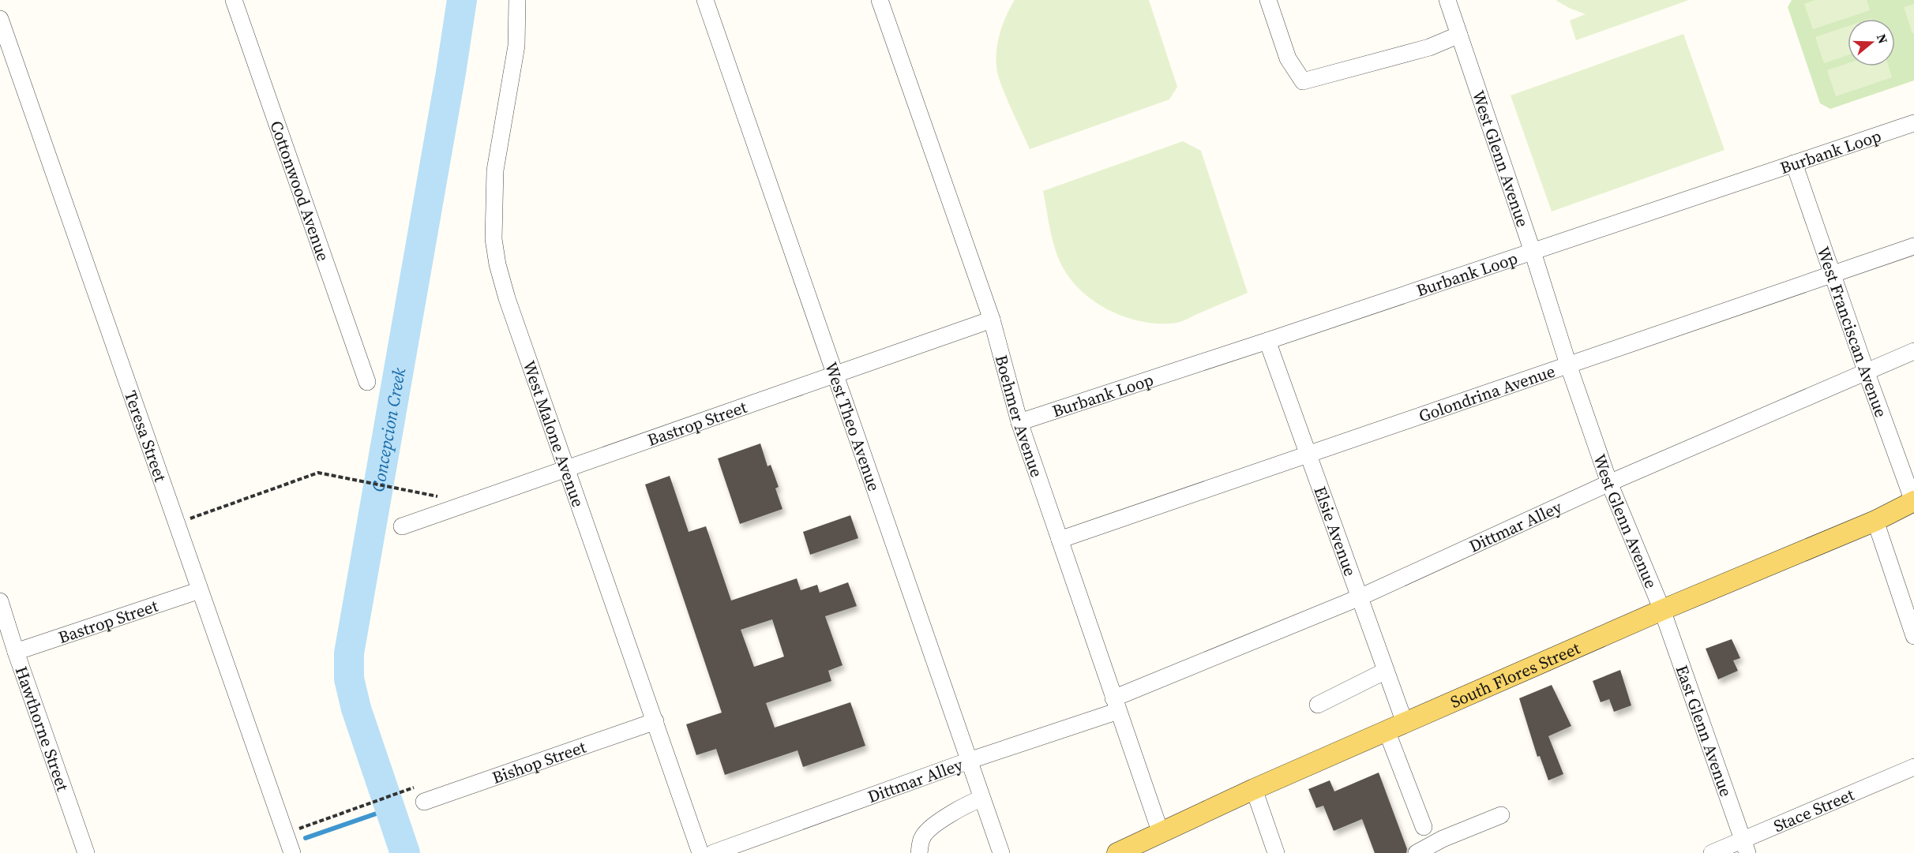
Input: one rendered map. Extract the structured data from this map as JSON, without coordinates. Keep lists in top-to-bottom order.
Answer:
{
  "streets": {
    "main road": ["South Flores Street"],
    "street": [
      "Burbank Loop",
      "West Glenn Avenue",
      "Cottonwood Avenue",
      "West Franciscan Avenue",
      "Golondrina Avenue",
      "Boehmer Avenue",
      "Bastrop Street",
      "West Theo Avenue",
      "West Malone Avenue",
      "Teresa Street",
      "Dittmar Alley",
      "Elsie Avenue",
      "Hawthorne Street",
      "East Glenn Avenue",
      "Bishop Street",
      "Stace Street"
    ]
  },
  "crossings": [
    ["Burbank Loop", "West Glenn Avenue"],
    ["Burbank Loop", "West Franciscan Avenue"],
    ["Burbank Loop", "Boehmer Avenue"],
    ["Burbank Loop", "Elsie Avenue"],
    ["West Glenn Avenue", "Golondrina Avenue"],
    ["West Glenn Avenue", "Dittmar Alley"],
    ["West Glenn Avenue", "South Flores Street"],
    ["West Glenn Avenue", "East Glenn Avenue"],
    ["West Franciscan Avenue", "Golondrina Avenue"],
    ["West Franciscan Avenue", "Dittmar Alley"],
    ["West Franciscan Avenue", "South Flores Street"],
    ["Golondrina Avenue", "Boehmer Avenue"],
    ["Golondrina Avenue", "Elsie Avenue"],
    ["Boehmer Avenue", "Bastrop Street"],
    ["Boehmer Avenue", "Dittmar Alley"],
    ["Boehmer Avenue", "South Flores Street"],
    ["Bastrop Street", "West Theo Avenue"],
    ["Bastrop Street", "West Malone Avenue"],
    ["Bastrop Street", "Teresa Street"],
    ["Bastrop Street", "Hawthorne Street"],
    ["West Theo Avenue", "Dittmar Alley"],
    ["West Malone Avenue", "Bishop Street"],
    ["Dittmar Alley", "Elsie Avenue"],
    ["Elsie Avenue", "South Flores Street"],
    ["South Flores Street", "East Glenn Avenue"],
    ["East Glenn Avenue", "Stace Street"]
  ],
  "water": ["Concepcion Creek"],
  "north": "right"
}
